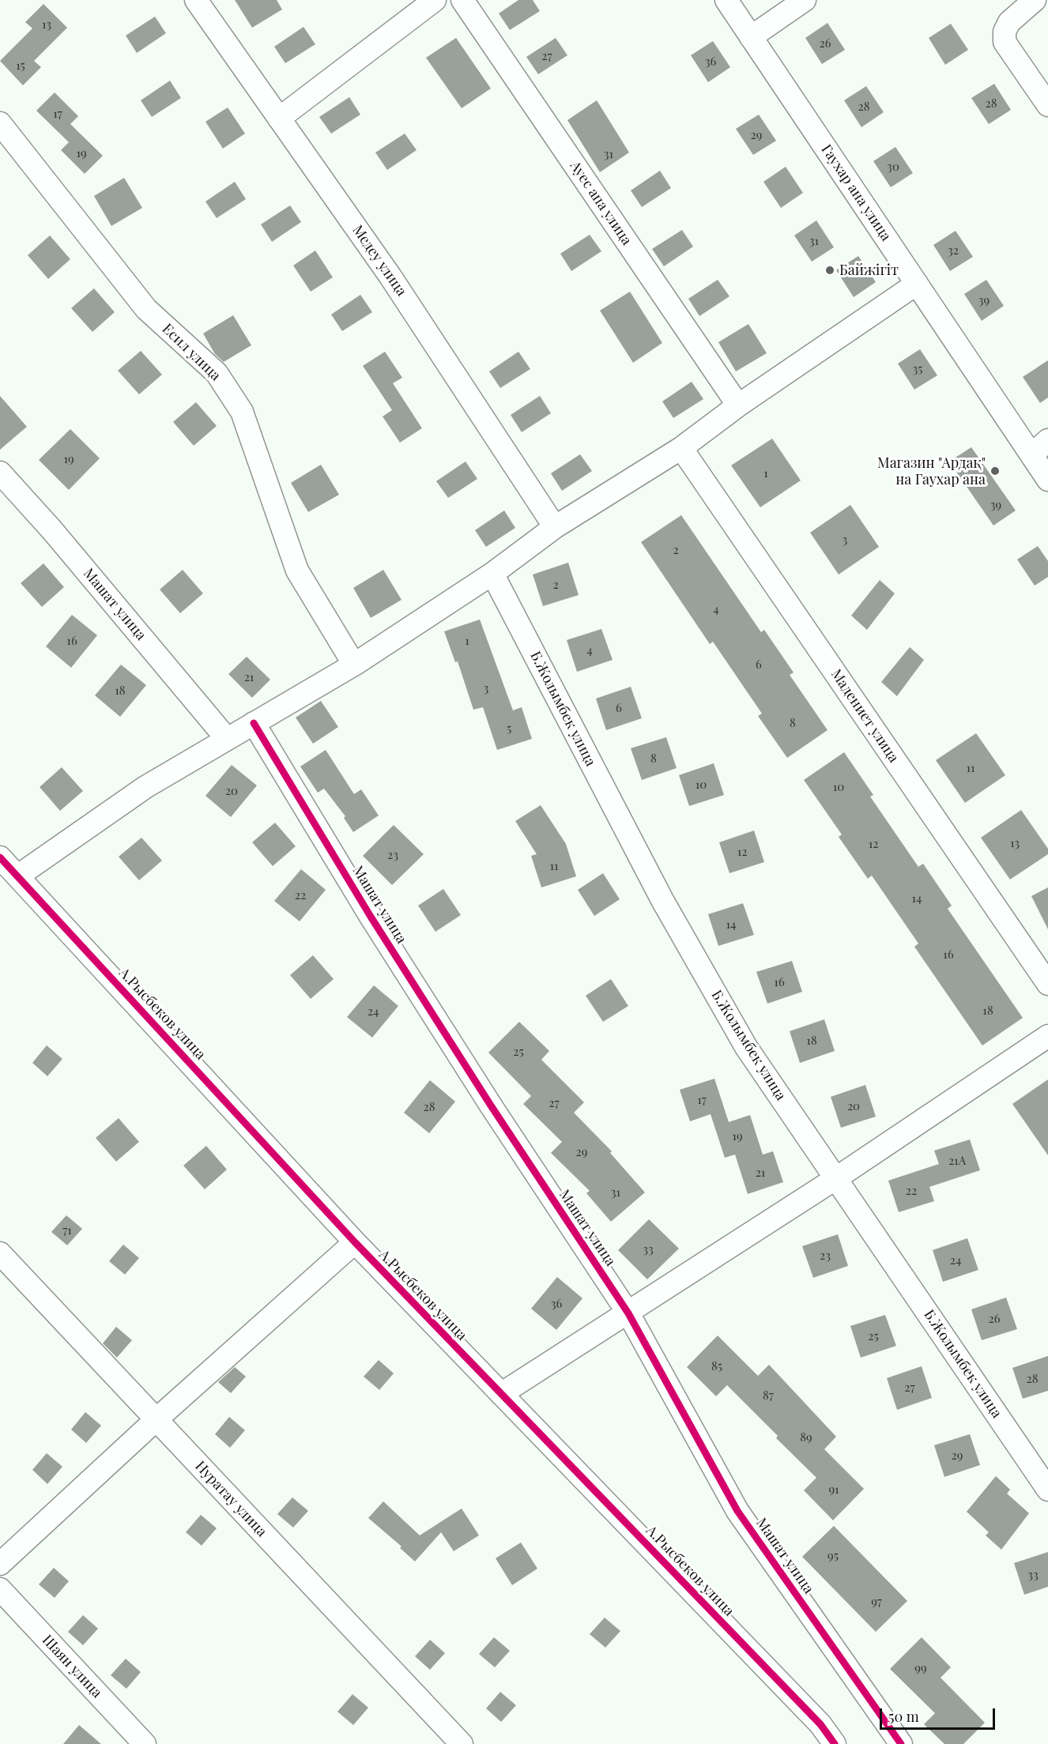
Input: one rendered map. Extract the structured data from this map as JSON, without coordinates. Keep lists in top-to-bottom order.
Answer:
{
  "streets": {
    "street": [
      "Гаухар ана улица",
      "Ауес апа улица",
      "Медеу улица",
      "Есил улица",
      "Машат улица",
      "Б.Жолымбек улица",
      "Мадениет улица",
      "А.Рысбеков улица",
      "Нуратау улица",
      "Шаян улица"
    ]
  },
  "places": ["Байжігіт", "Магазин \"Ардақ\" на Гаухар ана"],
  "house_numbers": [
    "13",
    "26",
    "27",
    "36",
    "15",
    "28",
    "28",
    "17",
    "29",
    "19",
    "31",
    "30",
    "31",
    "32",
    "39",
    "35",
    "19",
    "1",
    "39",
    "3",
    "2",
    "2",
    "4",
    "16",
    "1",
    "4",
    "6",
    "21",
    "3",
    "18",
    "6",
    "8",
    "5",
    "8",
    "11",
    "10",
    "10",
    "20",
    "13",
    "12",
    "12",
    "23",
    "11",
    "22",
    "14",
    "14",
    "16",
    "16",
    "18",
    "24",
    "18",
    "25",
    "17",
    "27",
    "20",
    "28",
    "19",
    "29",
    "21A",
    "21",
    "22",
    "31",
    "71",
    "33",
    "23",
    "24",
    "36",
    "26",
    "25",
    "85",
    "28",
    "27",
    "87",
    "89",
    "29",
    "91",
    "95",
    "33",
    "97",
    "99"
  ],
  "scale_bar": "50 m"
}
